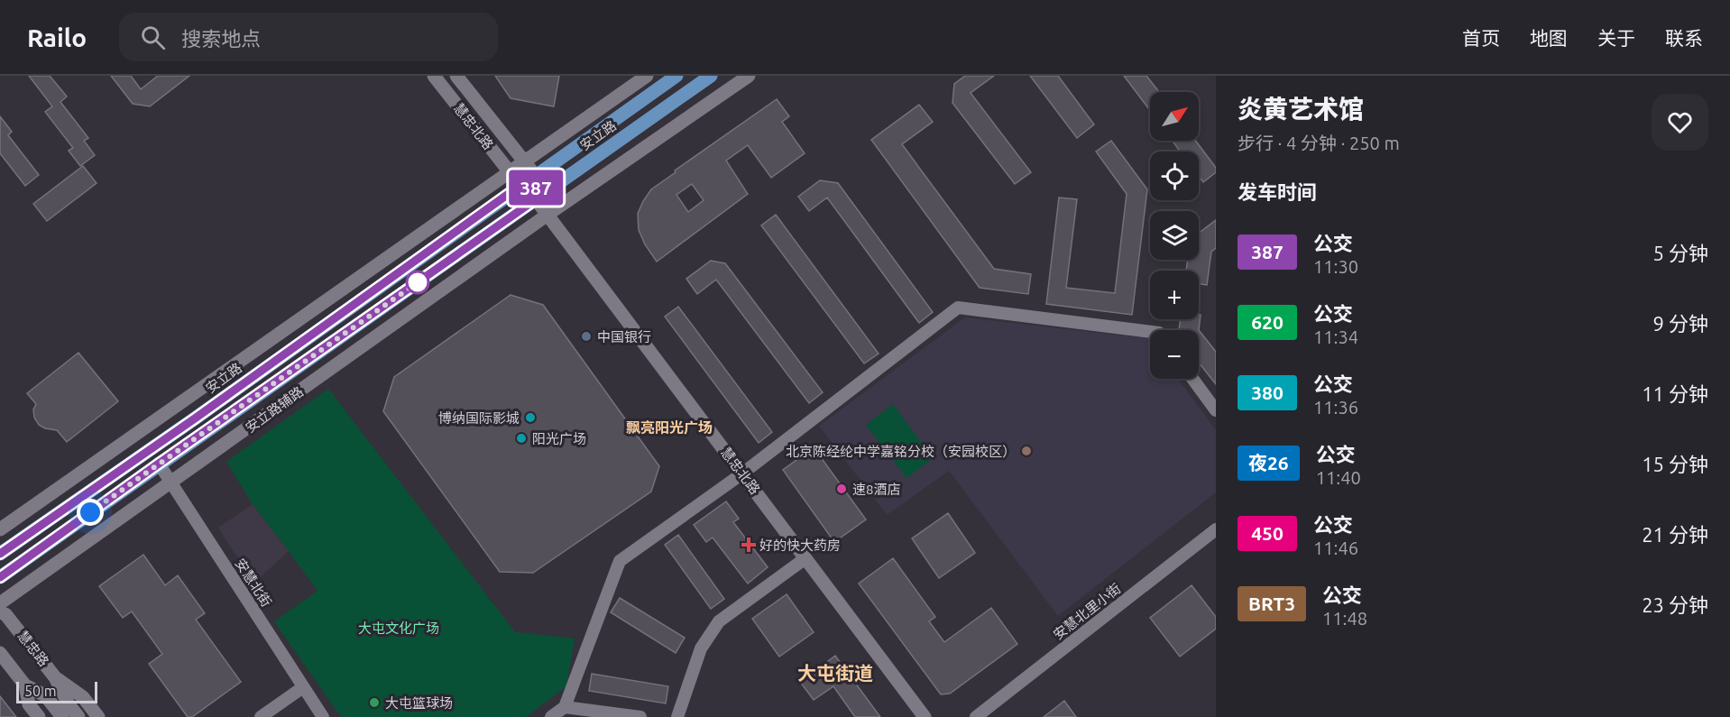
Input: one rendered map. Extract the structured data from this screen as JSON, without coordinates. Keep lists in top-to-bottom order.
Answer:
{
  "streets": {
    "main road": ["安立路"],
    "street": [
      "慧忠北路",
      "安立路辅路",
      "安慧北街",
      "安慧北里小街",
      "慧忠路"
    ]
  },
  "crossings": [
    ["慧忠北路", "安立路"],
    ["慧忠北路", "安立路辅路"],
    ["安立路", "安慧北街"],
    ["安立路辅路", "安慧北街"]
  ],
  "districts": ["飘亮阳光广场", "大屯街道"],
  "parks": ["大屯文化广场"],
  "places": {
    "other": [
      "中国银行",
      "博纳国际影城",
      "阳光广场",
      "北京陈经纶中学嘉铭分校（安园校区）",
      "速8酒店",
      "大屯篮球场"
    ],
    "health": ["好的快大药房"]
  },
  "lines": ["bus line 387"],
  "scale_bar": "50 m",
  "north": "top right",
  "page": {
    "header": "Railo",
    "search": "搜索地点",
    "nav": [
      "首页",
      "地图",
      "关于",
      "联系"
    ],
    "on_map": "387",
    "heading": [
      ["炎黄艺术馆", "步行 · 4 分钟 · 250 m"],
      "发车时间"
    ],
    "map_buttons": ["+", "−"],
    "list": [
      {
        "mark": "387",
        "name": "公交",
        "note": "11:30",
        "value": "5 分钟"
      },
      {
        "mark": "620",
        "name": "公交",
        "note": "11:34",
        "value": "9 分钟"
      },
      {
        "mark": "380",
        "name": "公交",
        "note": "11:36",
        "value": "11 分钟"
      },
      {
        "mark": "夜26",
        "name": "公交",
        "note": "11:40",
        "value": "15 分钟"
      },
      {
        "mark": "450",
        "name": "公交",
        "note": "11:46",
        "value": "21 分钟"
      },
      {
        "mark": "BRT3",
        "name": "公交",
        "note": "11:48",
        "value": "23 分钟"
      }
    ],
    "scale": "50 m"
  }
}
